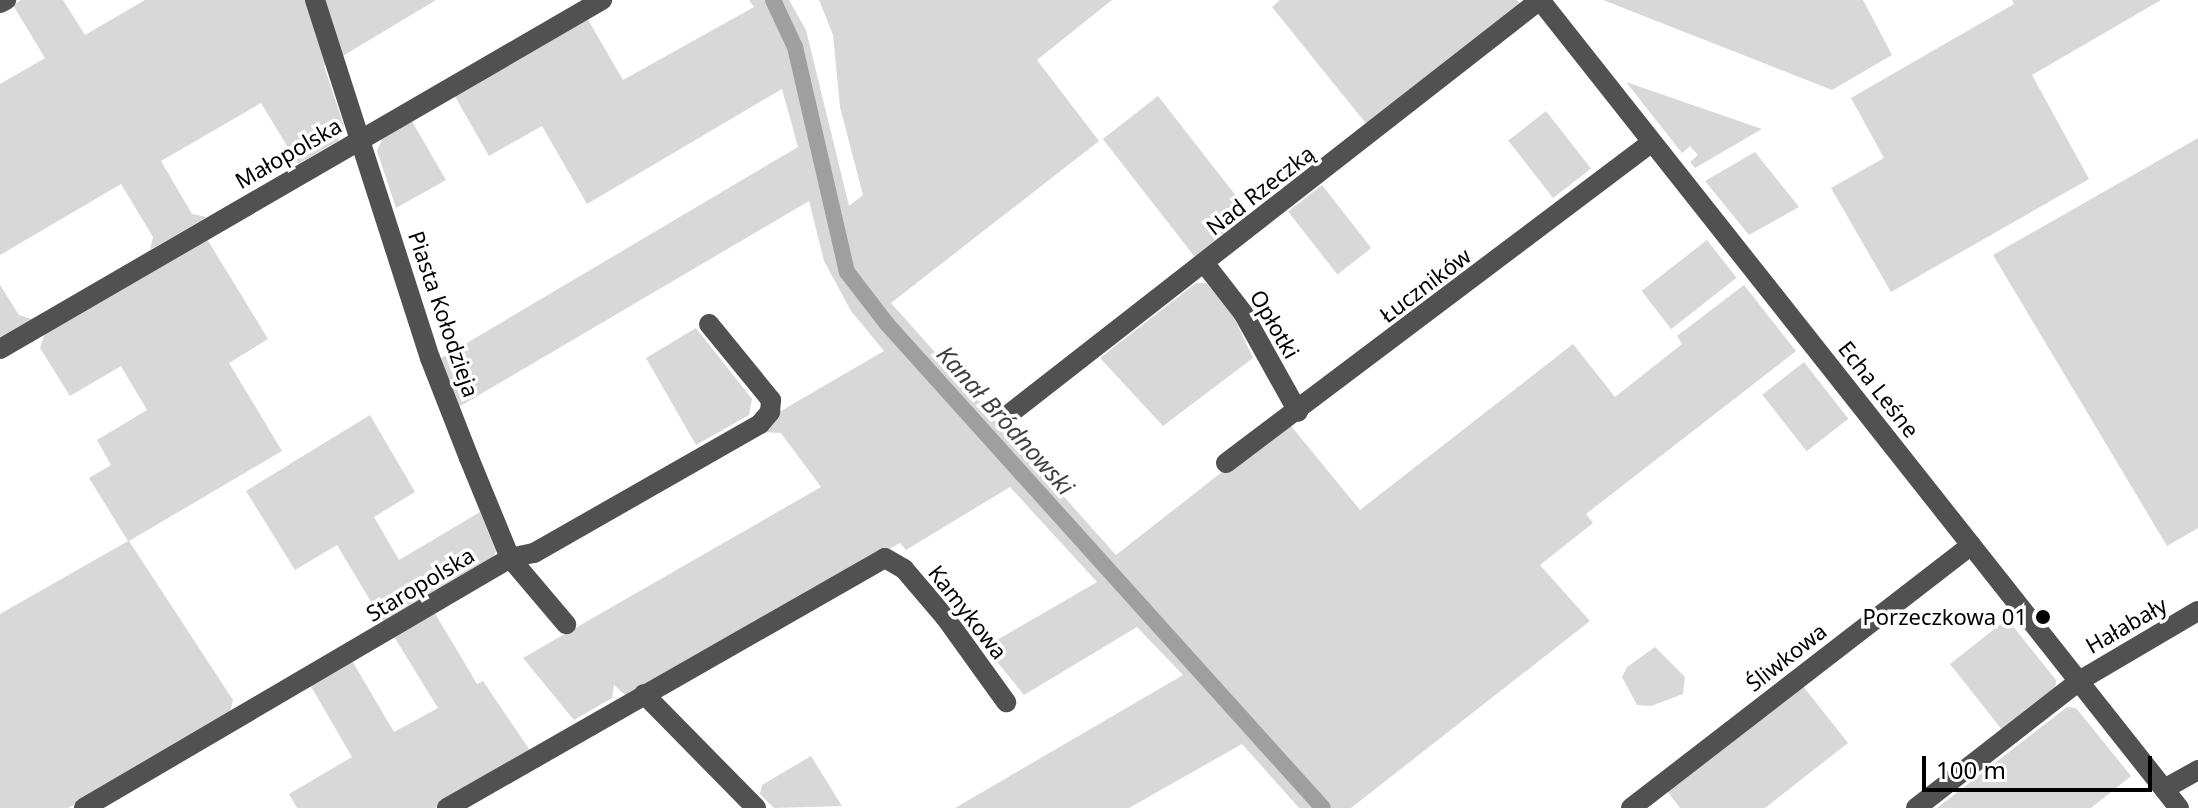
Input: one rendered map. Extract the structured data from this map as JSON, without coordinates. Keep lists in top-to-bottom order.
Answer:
{
  "streets": {
    "street": [
      "Małopolska",
      "Nad Rzeczką",
      "Łuczników",
      "Piasta Kołodzieja",
      "Opłotki",
      "Echa Leśne",
      "Staropolska",
      "Kamykowa",
      "Hałabały",
      "Śliwkowa"
    ]
  },
  "crossings": [
    ["Małopolska", "Piasta Kołodzieja"],
    ["Nad Rzeczką", "Opłotki"],
    ["Nad Rzeczką", "Echa Leśne"],
    ["Łuczników", "Opłotki"],
    ["Łuczników", "Echa Leśne"],
    ["Piasta Kołodzieja", "Staropolska"],
    ["Echa Leśne", "Hałabały"],
    ["Echa Leśne", "Śliwkowa"]
  ],
  "water": ["Kanał Bródnowski"],
  "places": ["Porzeczkowa 01"],
  "scale_bar": "100 m"
}
